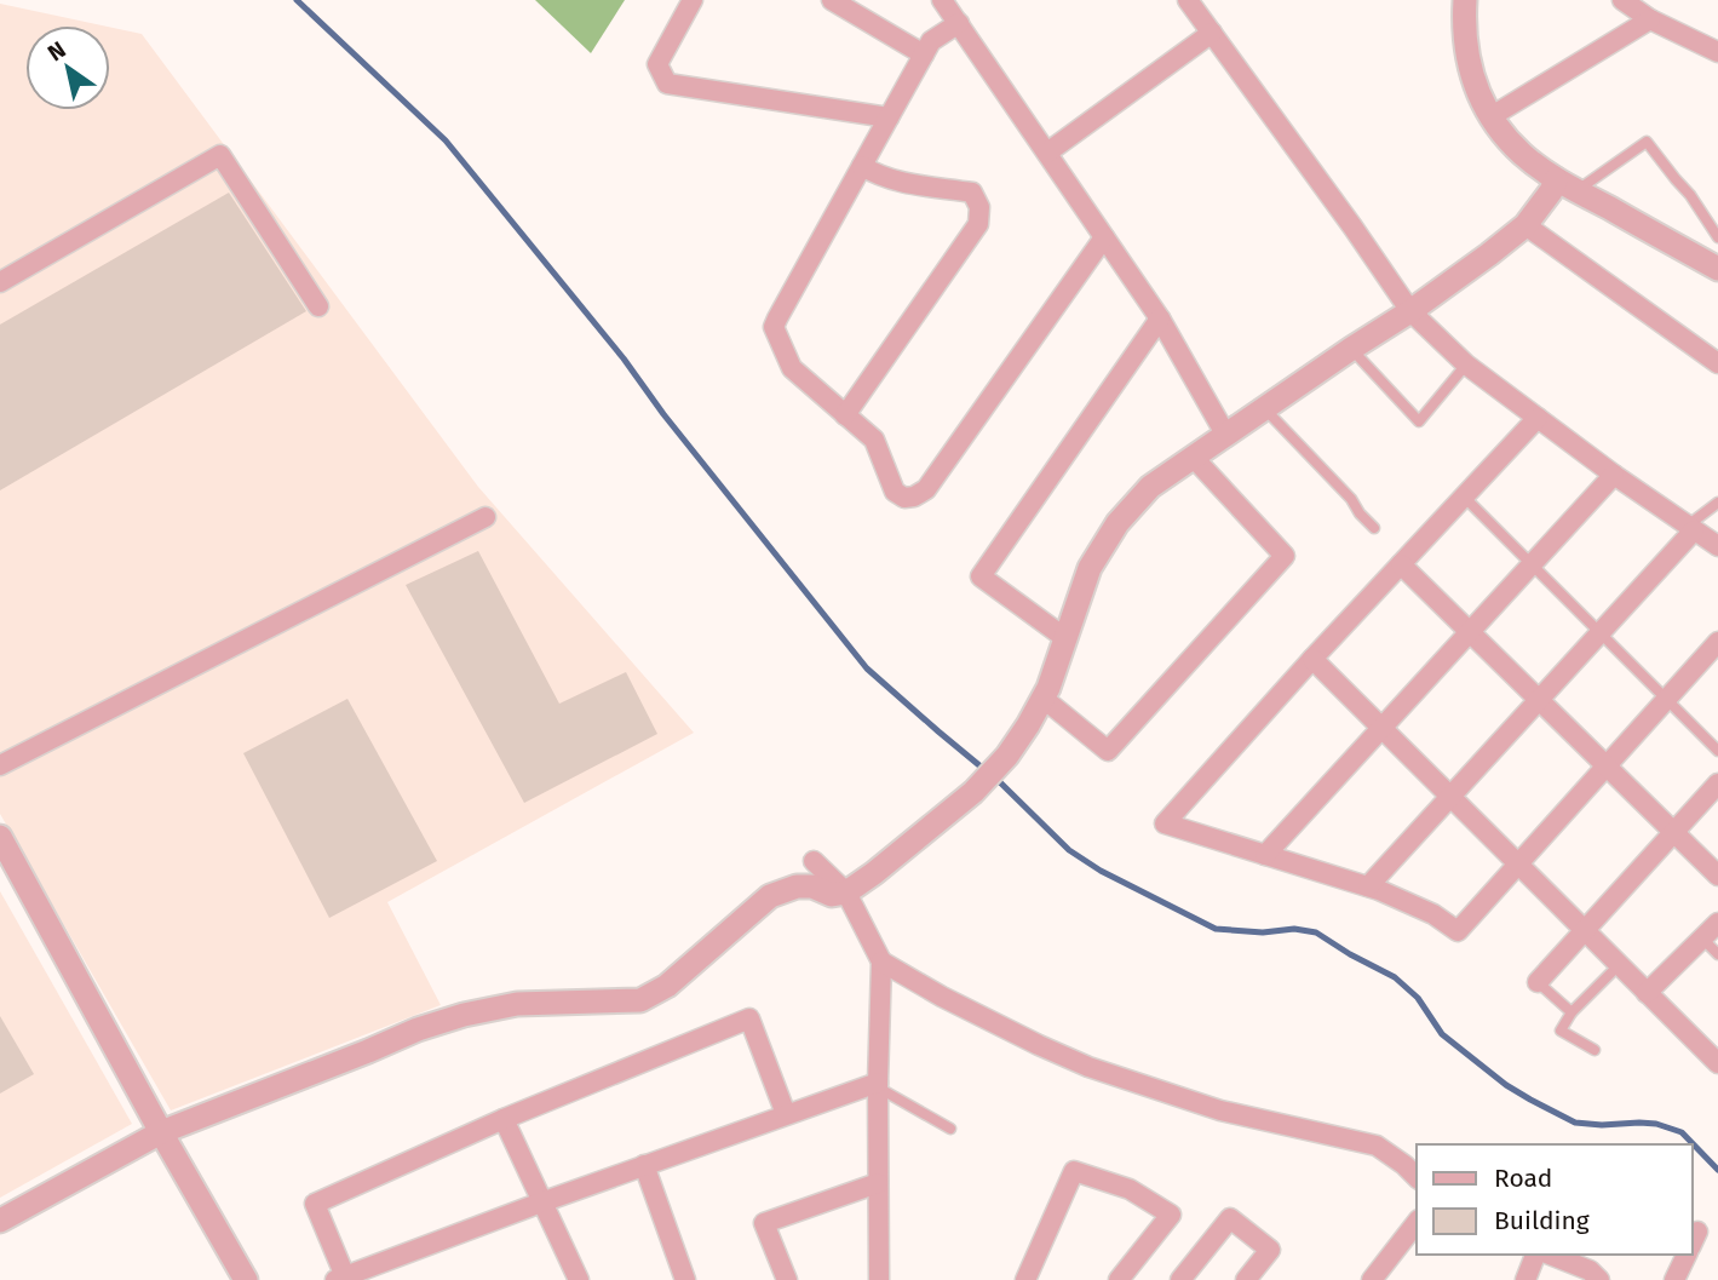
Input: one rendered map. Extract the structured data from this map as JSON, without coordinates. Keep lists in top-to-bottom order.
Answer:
{
  "legend": ["Road", "Building"],
  "north": "top left"
}
